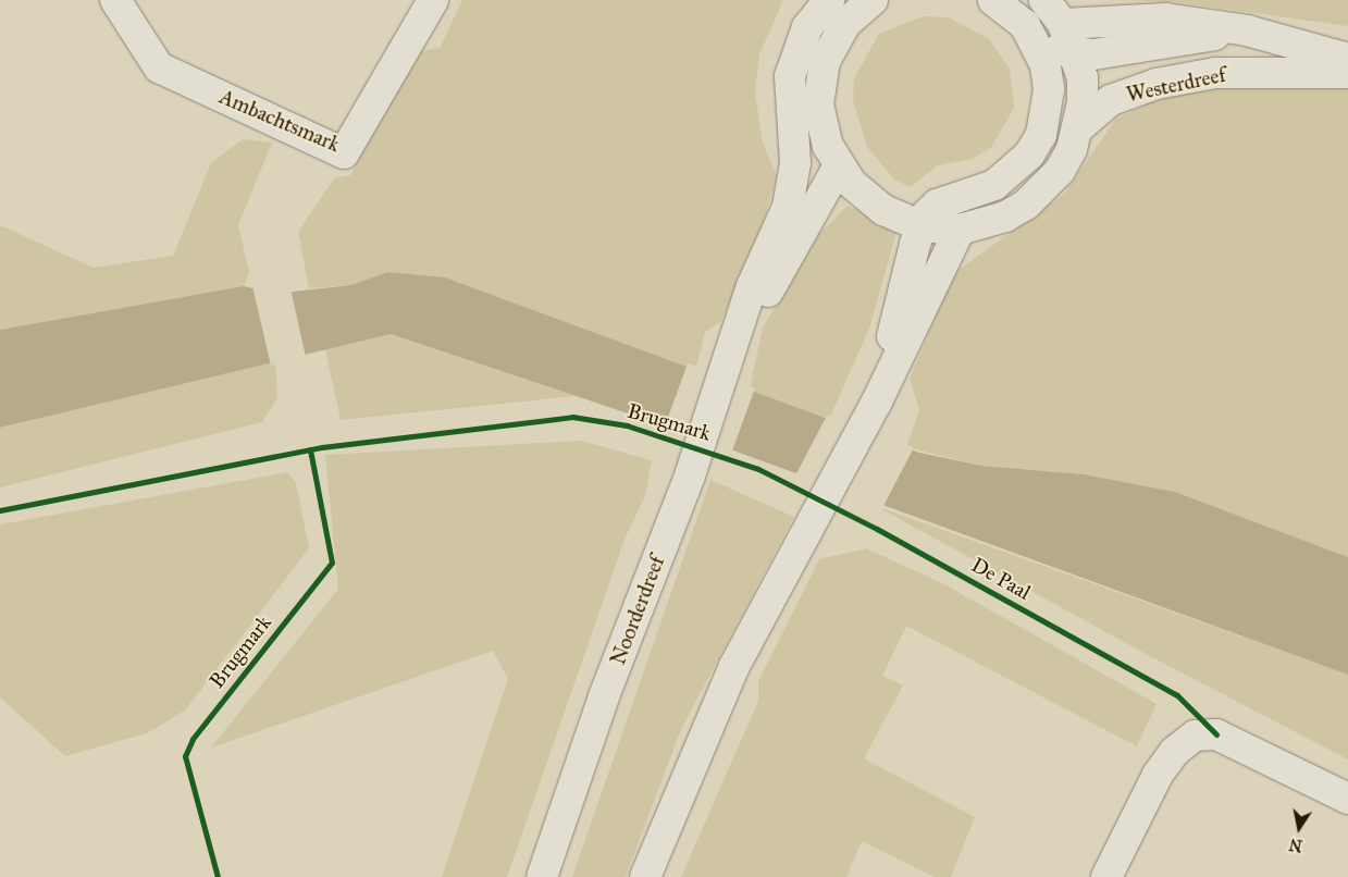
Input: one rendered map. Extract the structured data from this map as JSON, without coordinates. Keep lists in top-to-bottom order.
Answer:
{
  "streets": {
    "main road": ["Westerdreef", "Ambachtsmark", "Noorderdreef"],
    "cycle path": ["Brugmark"]
  },
  "north": "bottom"
}
